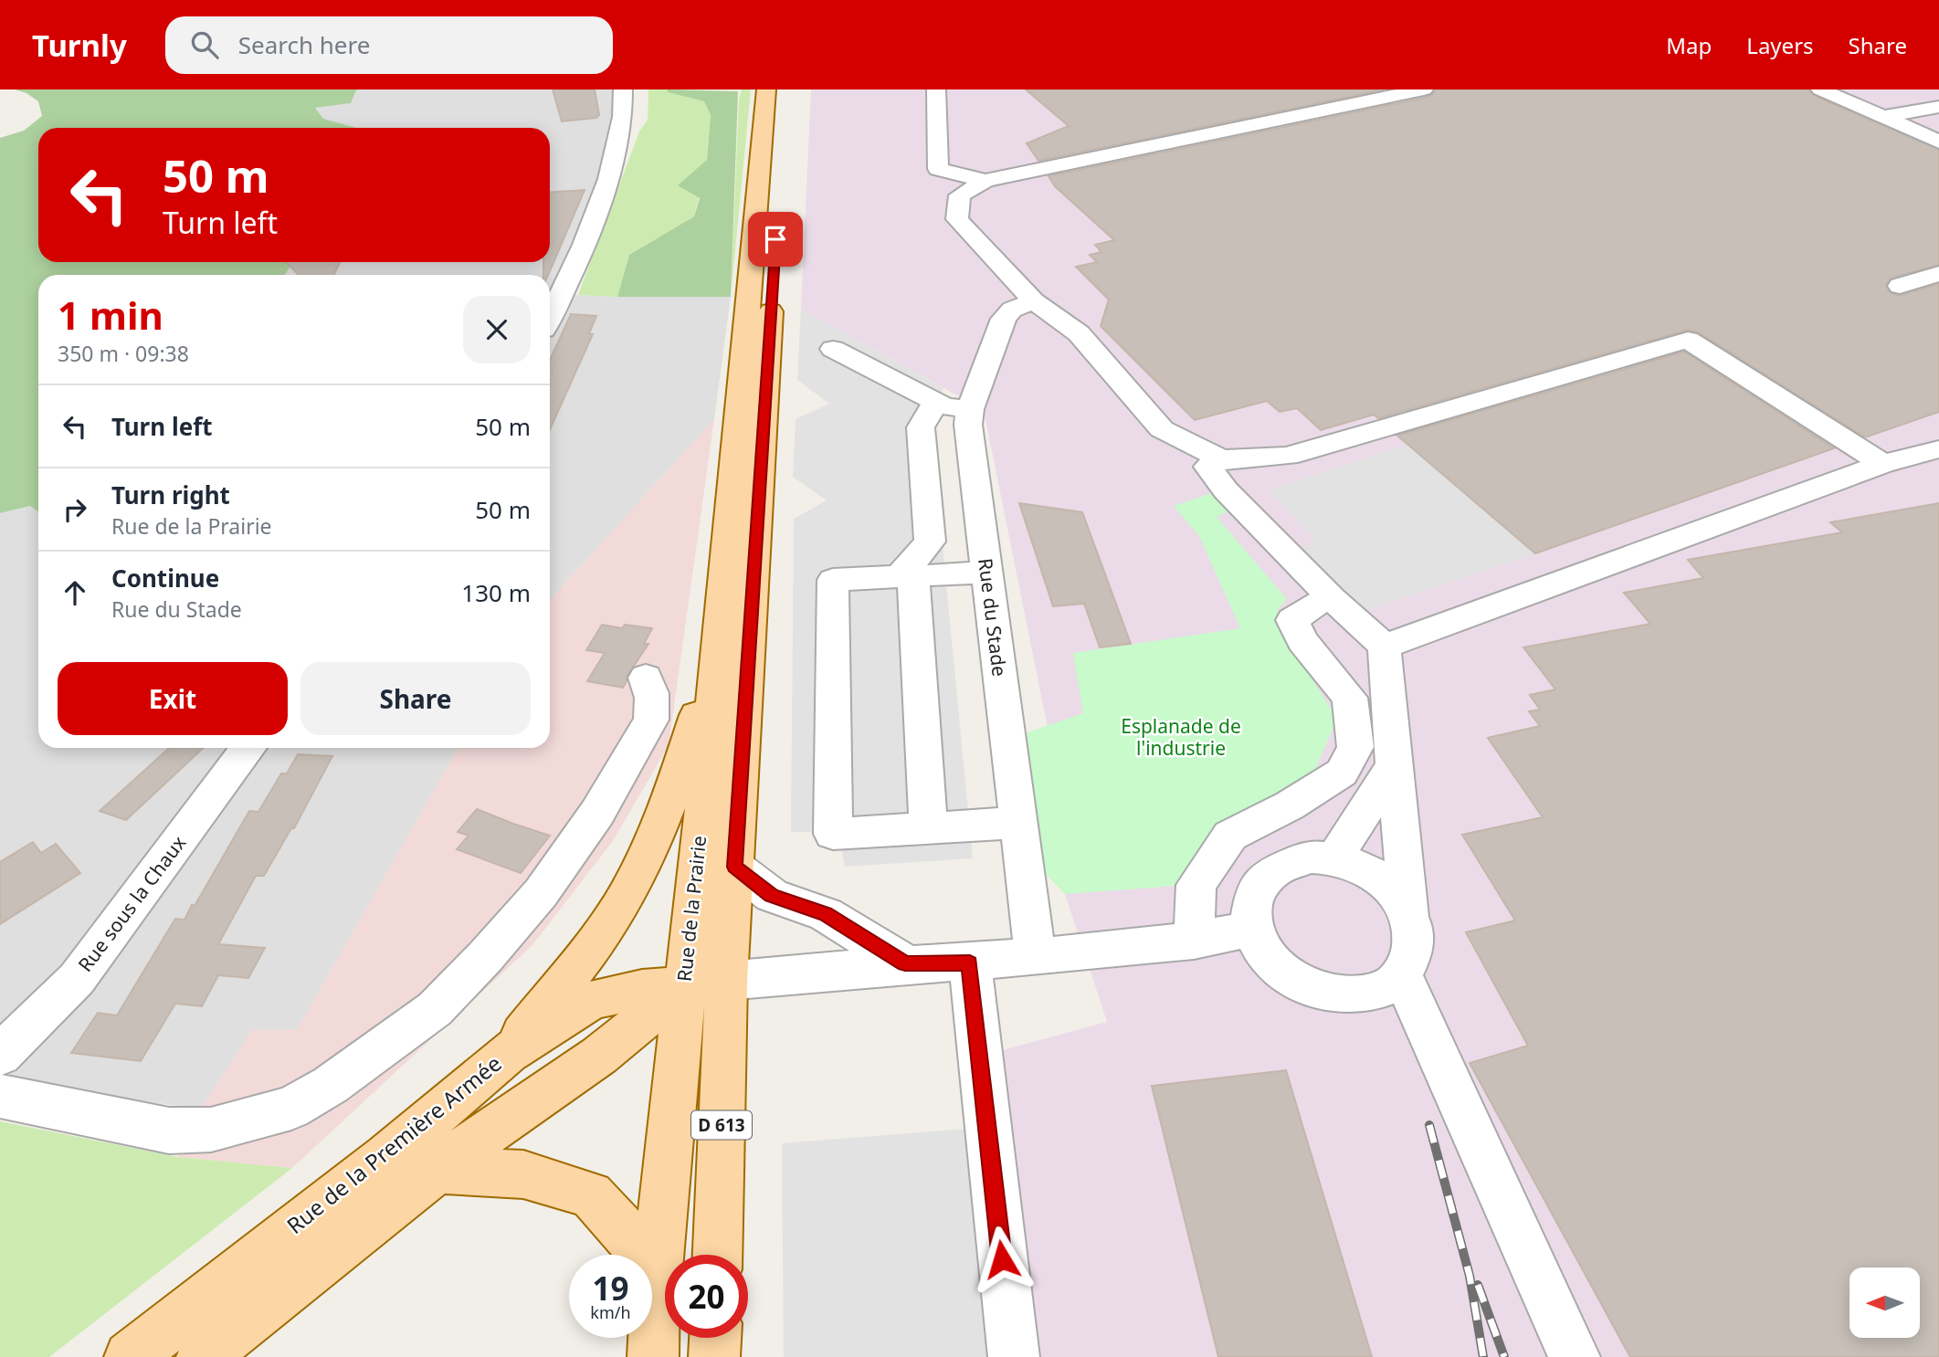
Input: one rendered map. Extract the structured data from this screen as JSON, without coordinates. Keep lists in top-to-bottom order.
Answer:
{
  "streets": {
    "main road": ["Rue de la Prairie", "D 613", "Rue de la Première Armée"],
    "street": ["Rue du Stade", "Rue sous la Chaux"]
  },
  "crossings": [
    ["Rue de la Prairie", "D 613"],
    ["Rue de la Prairie", "Rue de la Première Armée"]
  ],
  "parks": ["Esplanade de l'industrie"],
  "north": "left",
  "page": {
    "header": "Turnly",
    "search": "Search here",
    "nav": ["Map", "Layers", "Share"],
    "turn": ["50 m", "Turn left"],
    "heading": ["1 min", "350 m · 09:38"],
    "list": [
      {
        "name": "Turn left",
        "value": "50 m"
      },
      {
        "name": "Turn right",
        "note": "Rue de la Prairie",
        "value": "50 m"
      },
      {
        "name": "Continue",
        "note": "Rue du Stade",
        "value": "130 m"
      }
    ],
    "buttons": ["Exit", "Share"],
    "speed": "19 km/h",
    "limit": "20"
  }
}
